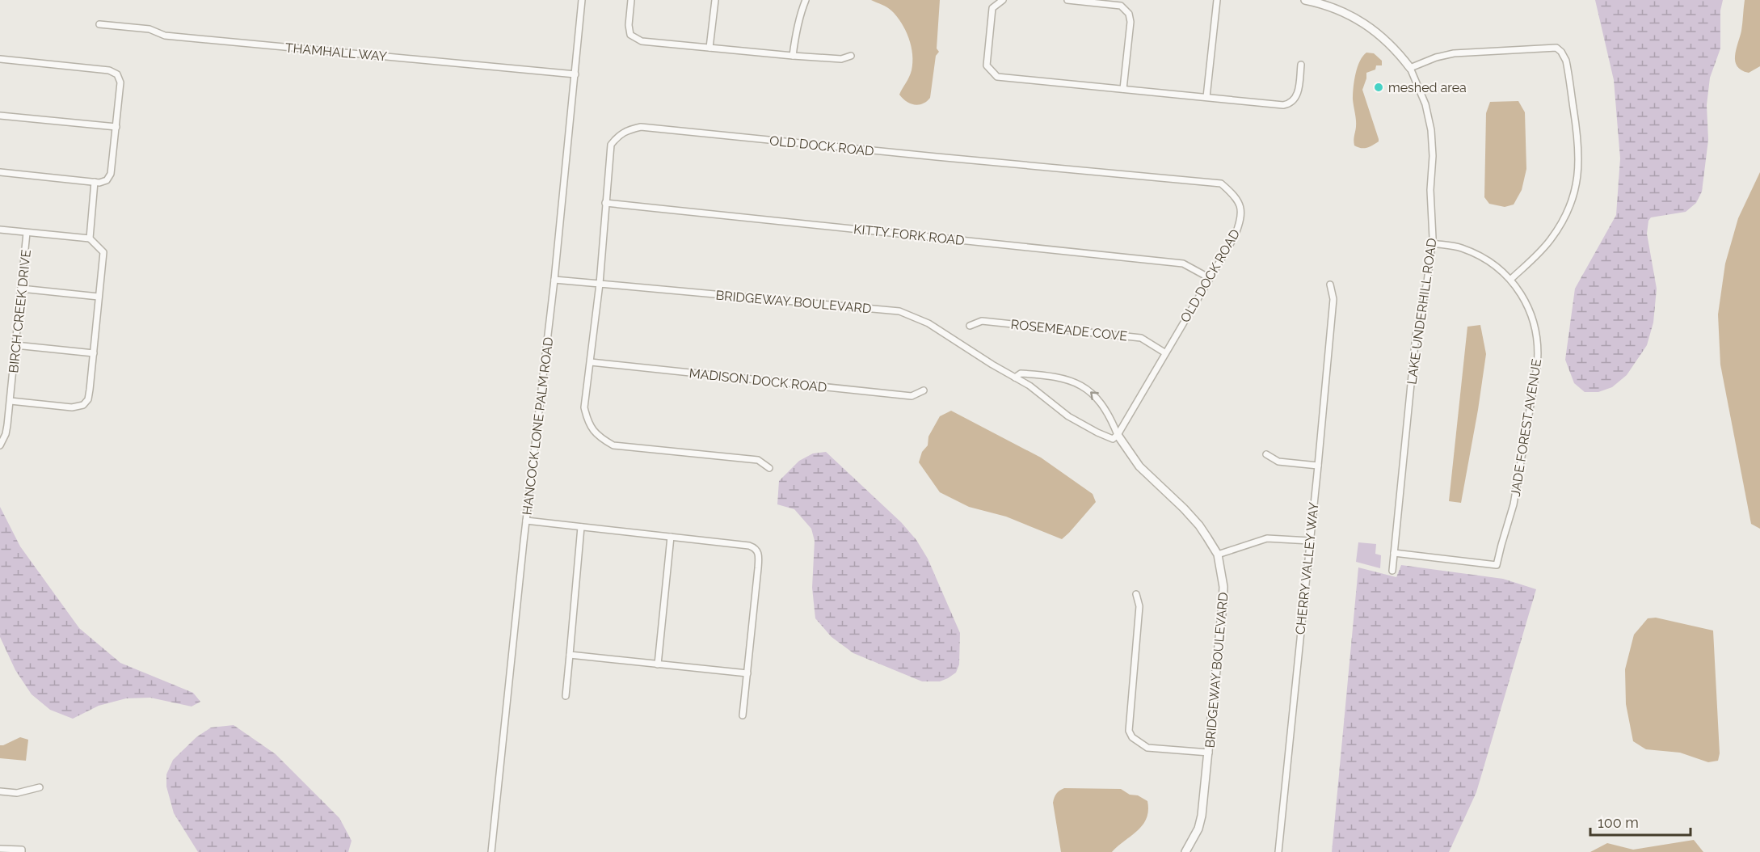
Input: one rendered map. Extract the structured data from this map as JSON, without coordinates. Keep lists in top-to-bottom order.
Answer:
{
  "streets": {
    "street": [
      "THAMHALL WAY",
      "OLD DOCK ROAD",
      "KITTY FORK ROAD",
      "BRIDGEWAY BOULEVARD",
      "BIRCH CREEK DRIVE",
      "LAKE UNDERHILL ROAD",
      "ROSEMEADE COVE",
      "MADISON DOCK ROAD",
      "HANCOCK LONE PALM ROAD",
      "JADE FOREST AVENUE",
      "CHERRY VALLEY WAY"
    ]
  },
  "crossings": [
    ["THAMHALL WAY", "HANCOCK LONE PALM ROAD"],
    ["OLD DOCK ROAD", "KITTY FORK ROAD"],
    ["OLD DOCK ROAD", "BRIDGEWAY BOULEVARD"],
    ["OLD DOCK ROAD", "ROSEMEADE COVE"],
    ["OLD DOCK ROAD", "MADISON DOCK ROAD"],
    ["BRIDGEWAY BOULEVARD", "HANCOCK LONE PALM ROAD"],
    ["LAKE UNDERHILL ROAD", "JADE FOREST AVENUE"]
  ],
  "places": ["meshed area"],
  "scale_bar": "100 m"
}
